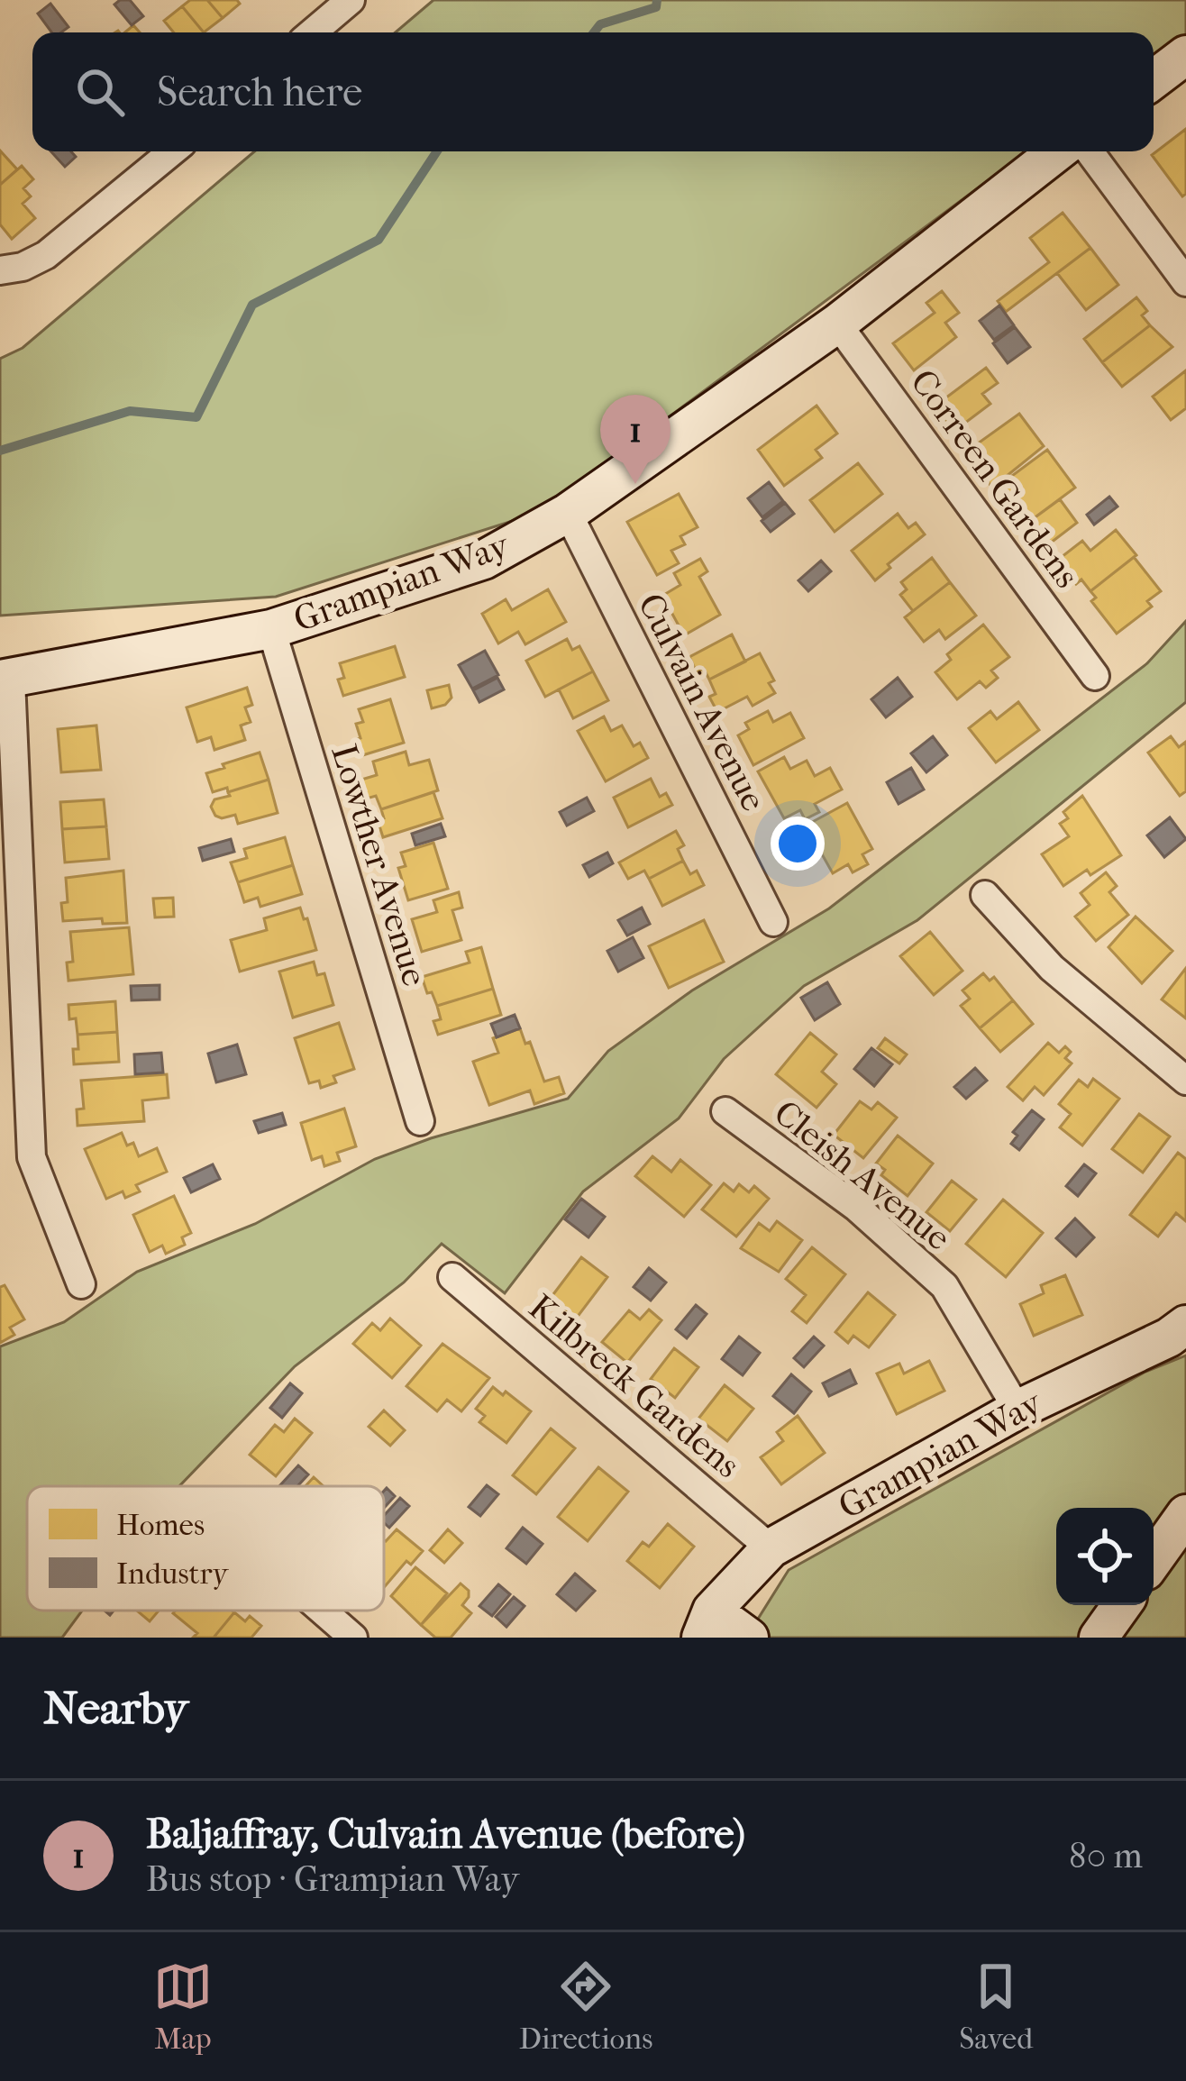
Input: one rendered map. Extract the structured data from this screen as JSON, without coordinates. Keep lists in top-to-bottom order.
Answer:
{
  "streets": {
    "street": [
      "Correen Gardens",
      "Grampian Way",
      "Culvain Avenue",
      "Lowther Avenue",
      "Cleish Avenue",
      "Kilbreck Gardens"
    ]
  },
  "crossings": [
    ["Correen Gardens", "Grampian Way"],
    ["Grampian Way", "Culvain Avenue"],
    ["Grampian Way", "Lowther Avenue"],
    ["Grampian Way", "Cleish Avenue"],
    ["Grampian Way", "Kilbreck Gardens"]
  ],
  "legend": ["Homes", "Industry"],
  "page": {
    "search": "Search here",
    "pins": "1",
    "heading": "Nearby",
    "list": [
      {
        "mark": "1",
        "name": "Baljaffray, Culvain Avenue (before)",
        "note": "Bus stop · Grampian Way",
        "value": "80 m"
      }
    ],
    "nav": ["Map", "Directions", "Saved"]
  }
}
